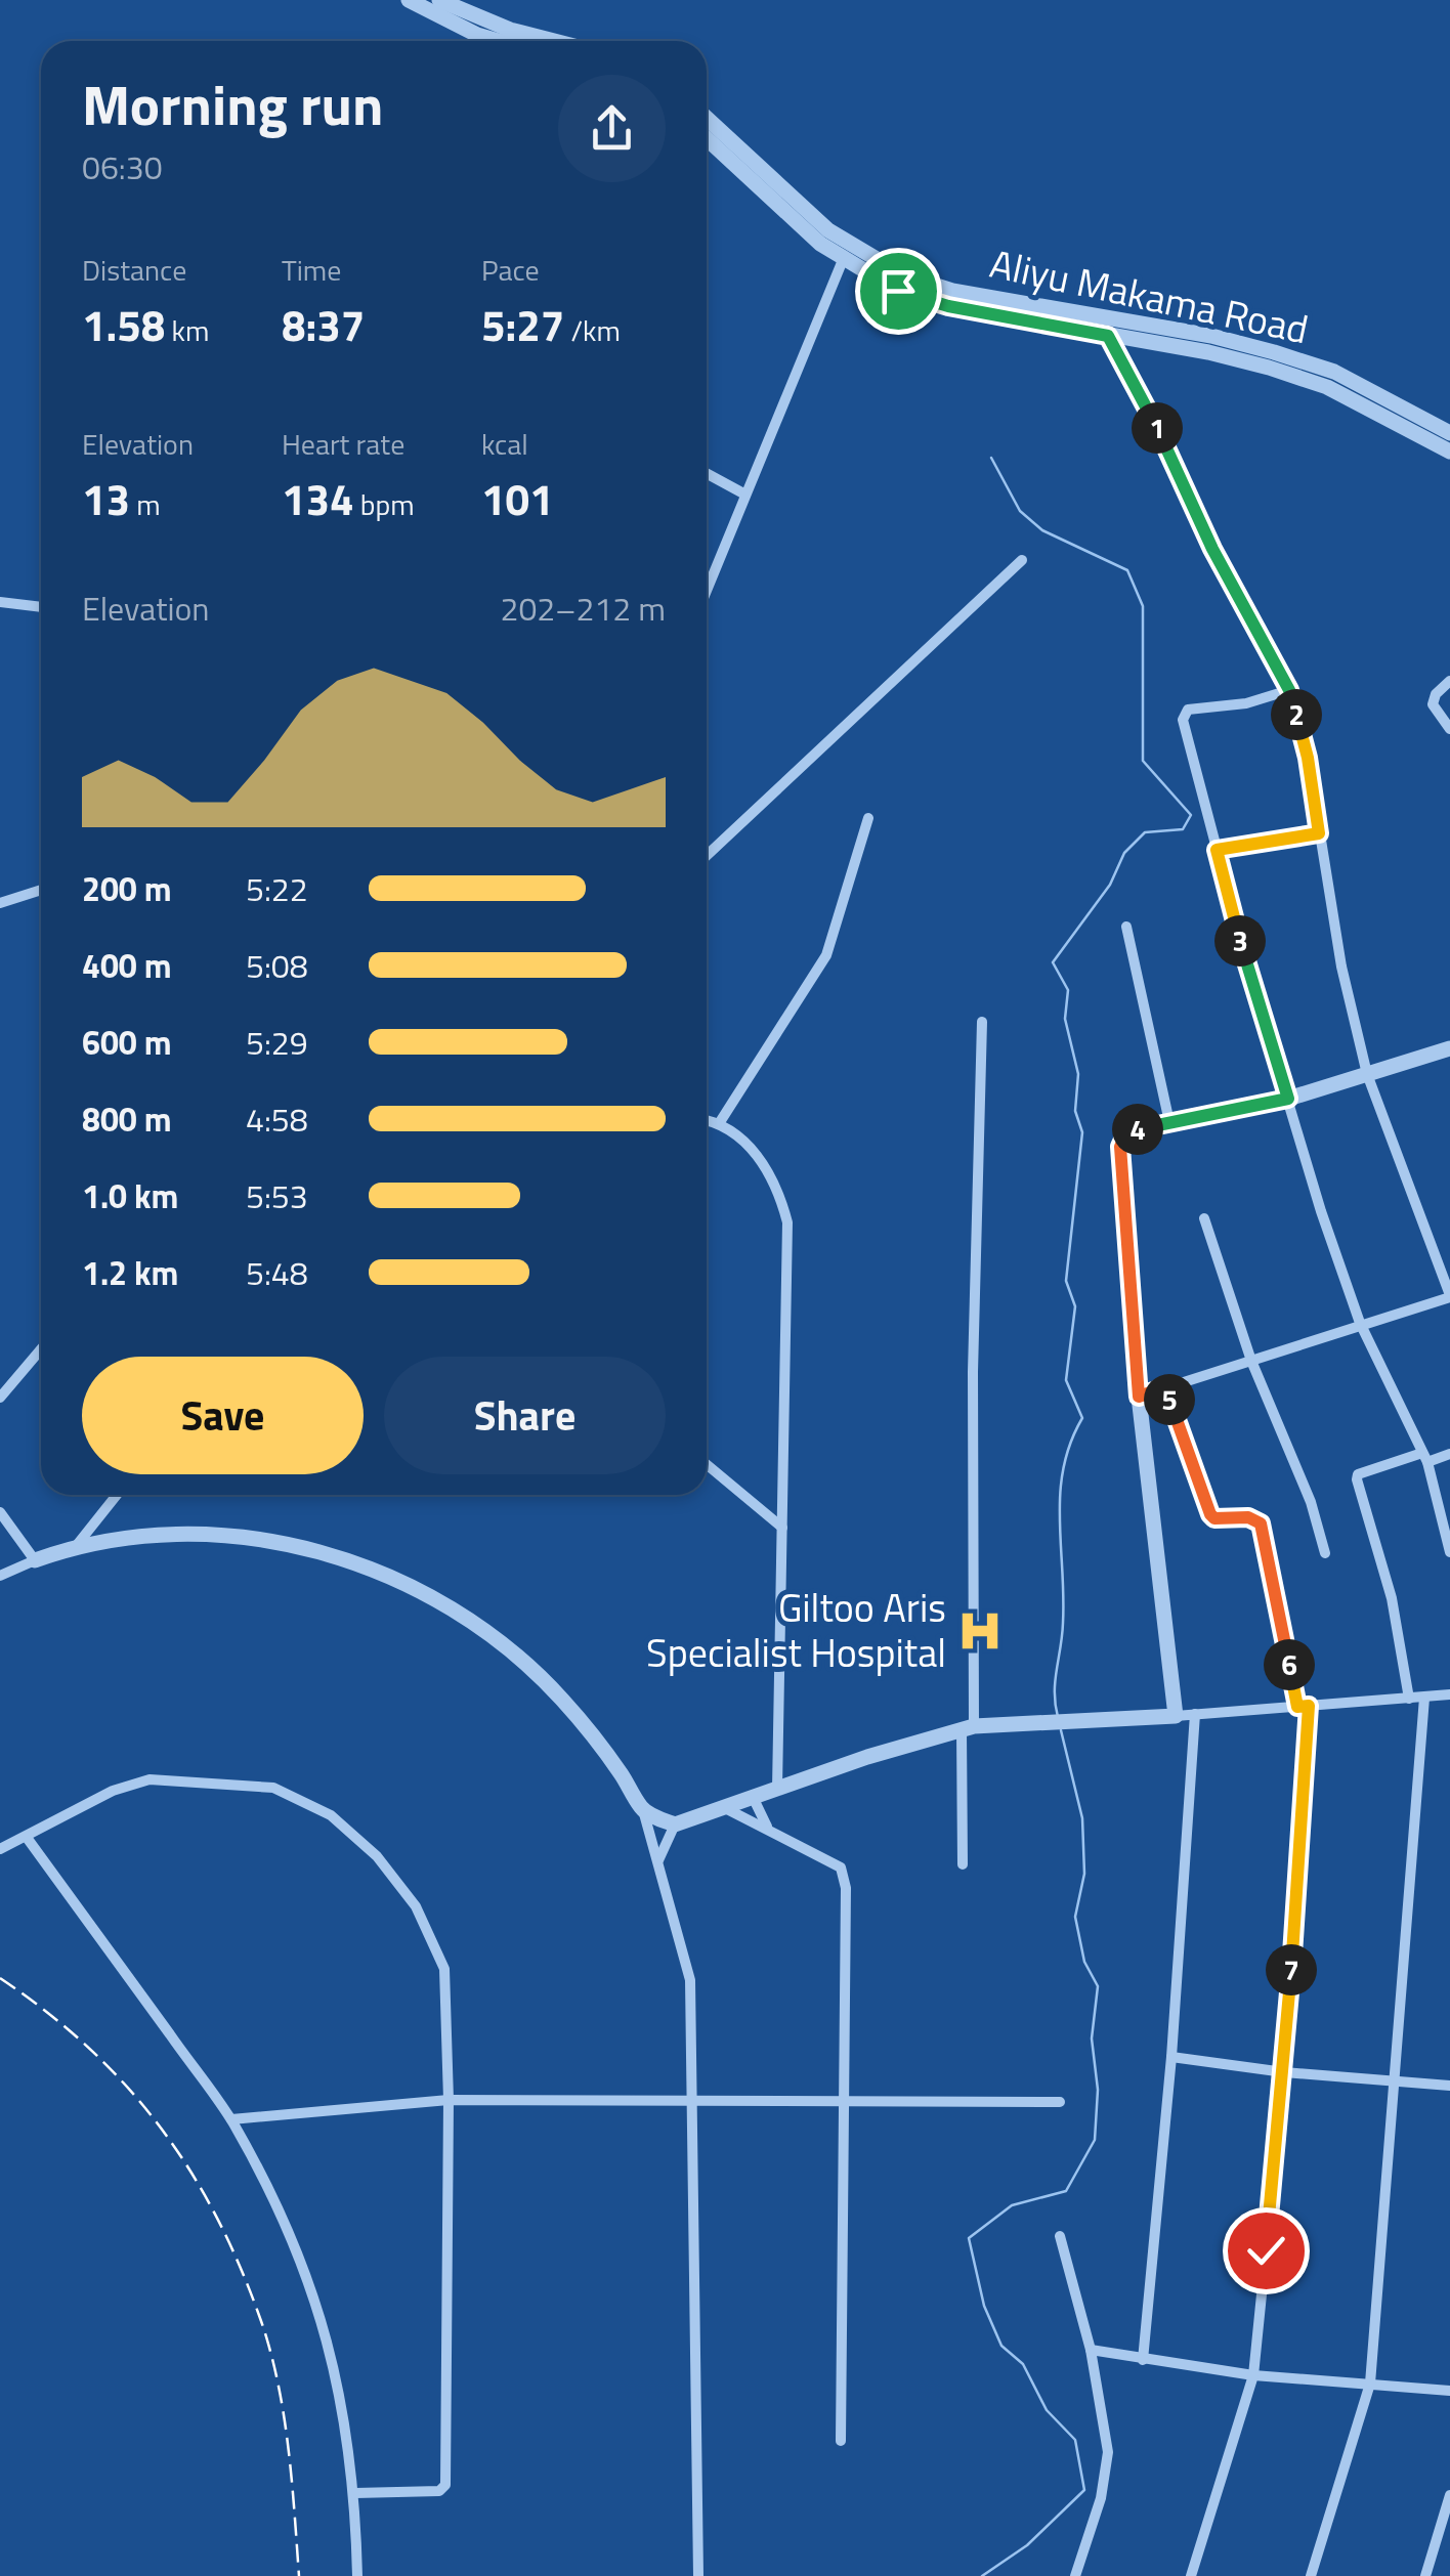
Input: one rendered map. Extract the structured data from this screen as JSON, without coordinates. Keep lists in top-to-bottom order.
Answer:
{
  "streets": {
    "street": ["Aliyu Makama Road"]
  },
  "places": {
    "hospital": ["Giltoo Aris Specialist Hospital"]
  },
  "page": {
    "heading": ["Morning run", "06:30"],
    "stats": [
      ["Distance", "1.58 km"],
      ["Time", "8:37"],
      ["Pace", "5:27 /km"],
      ["Elevation", "13 m"],
      ["Heart rate", "134 bpm"],
      ["kcal", "101"]
    ],
    "pins": [
      "1",
      "2",
      "3",
      "4",
      "5",
      "6",
      "7"
    ],
    "chart": ["Elevation", "202–212 m"],
    "list": [
      {
        "name": "200 m",
        "note": "5:22"
      },
      {
        "name": "400 m",
        "note": "5:08"
      },
      {
        "name": "600 m",
        "note": "5:29"
      },
      {
        "name": "800 m",
        "note": "4:58"
      },
      {
        "name": "1.0 km",
        "note": "5:53"
      },
      {
        "name": "1.2 km",
        "note": "5:48"
      }
    ],
    "buttons": ["Save", "Share"]
  }
}
